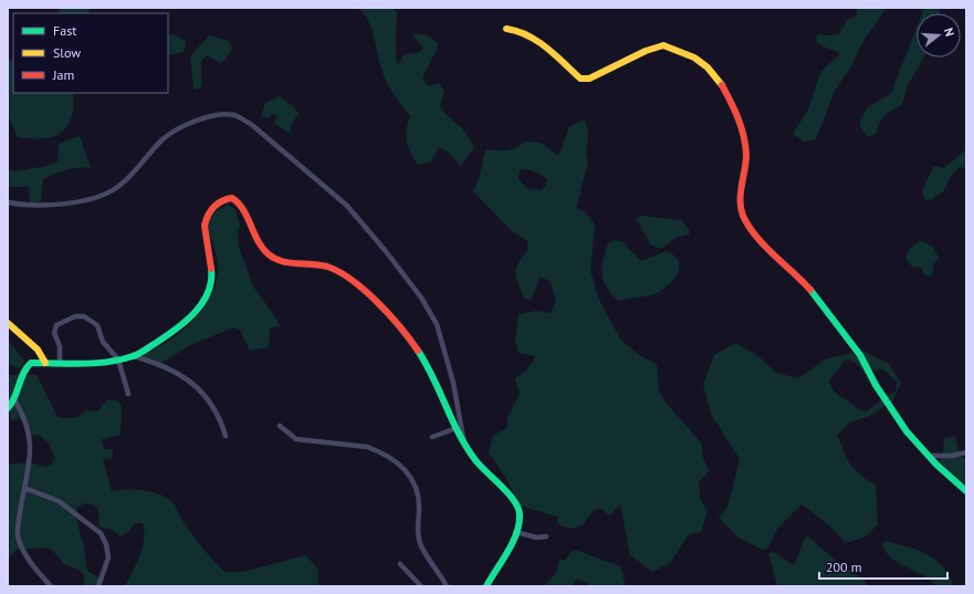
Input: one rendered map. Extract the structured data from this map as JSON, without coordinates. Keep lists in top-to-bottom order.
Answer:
{
  "legend": ["Fast", "Slow", "Jam"],
  "scale_bar": "200 m",
  "north": "right"
}
